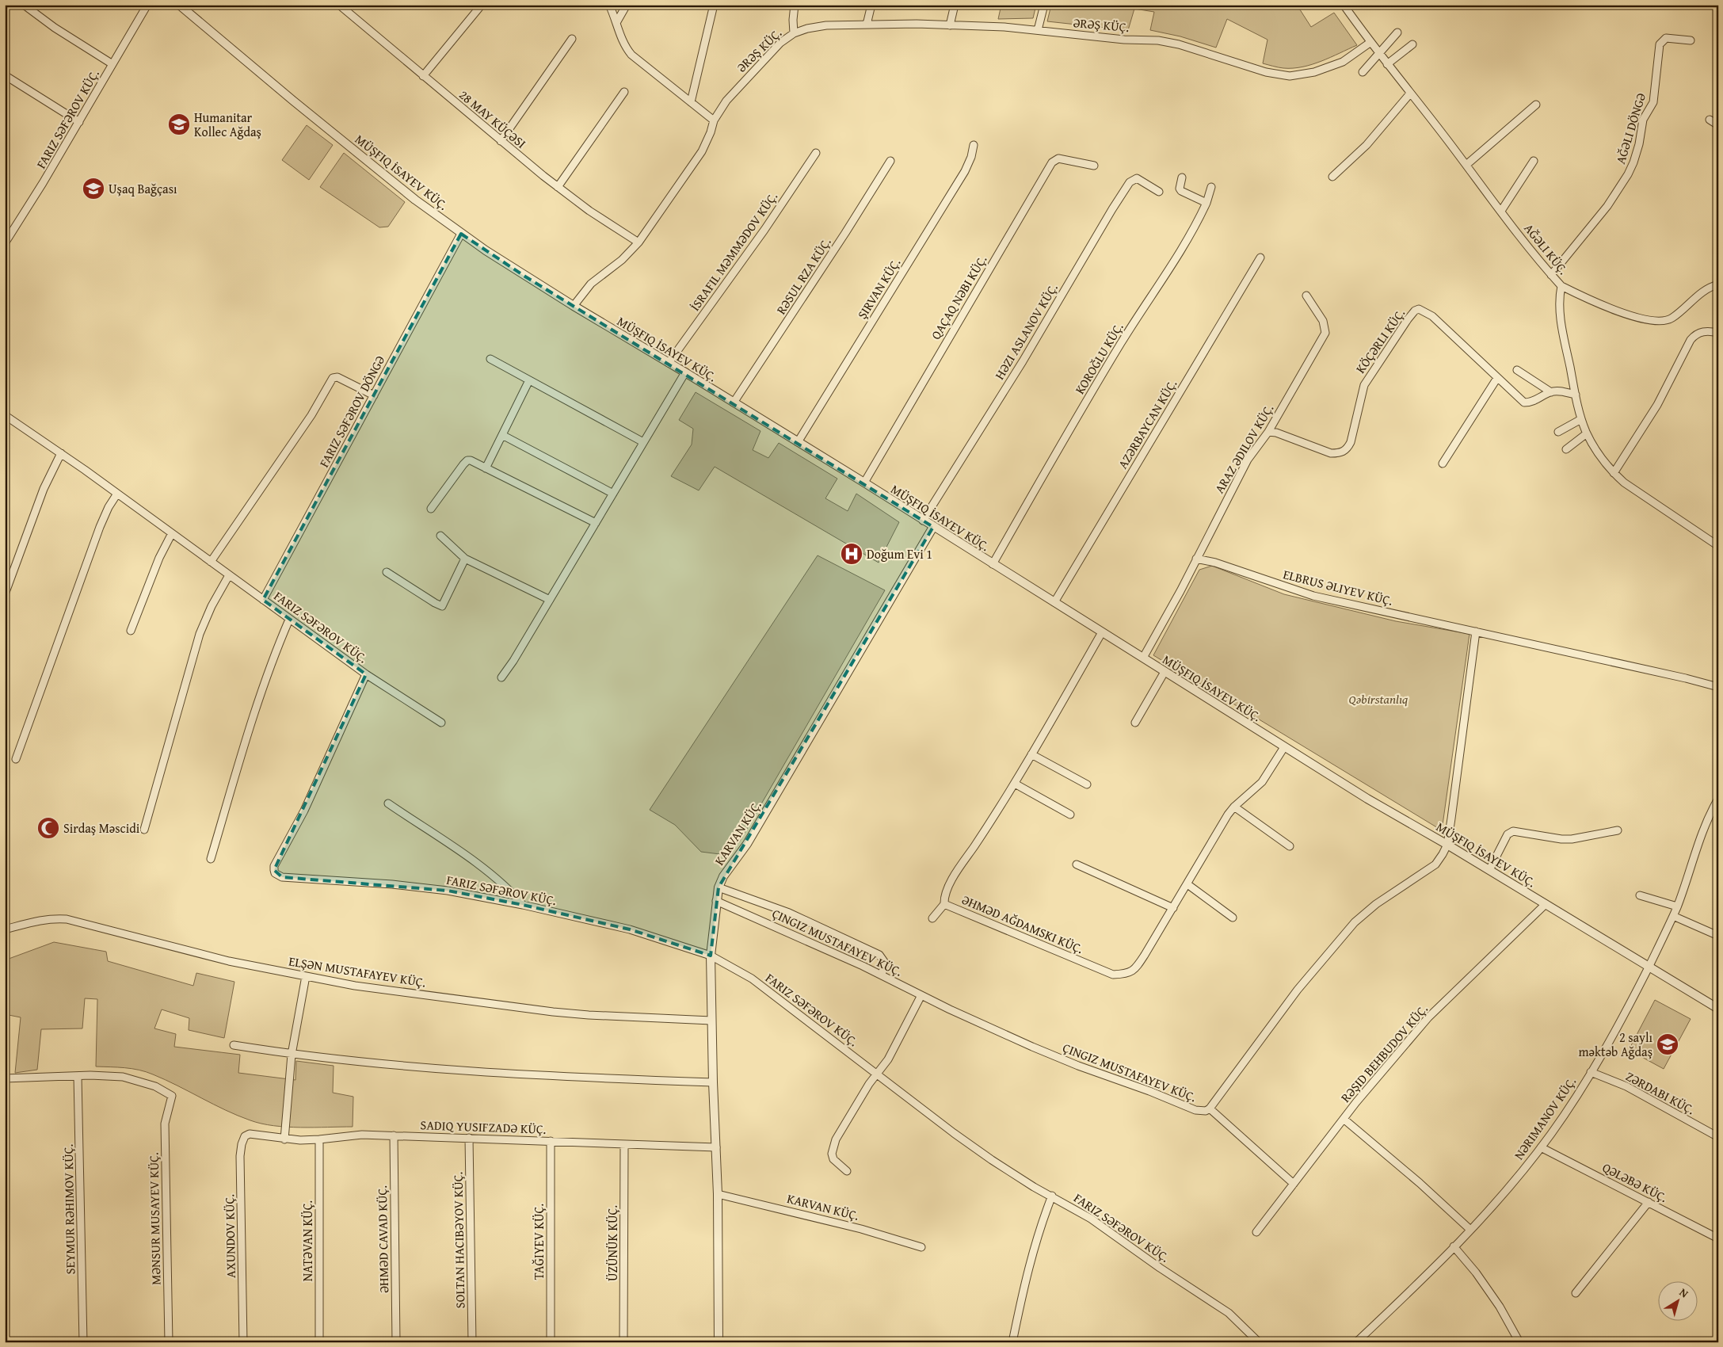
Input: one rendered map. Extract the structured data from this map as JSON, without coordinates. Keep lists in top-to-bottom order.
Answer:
{
  "streets": {
    "street": [
      "ƏRƏŞ KÜÇ.",
      "FARIZ SƏFƏROV KÜÇ.",
      "28 MAY KÜÇƏSI",
      "AĞƏLI DÖNGƏ",
      "MÜŞFIQ İSAYEV KÜÇ.",
      "AĞƏLI KÜÇ.",
      "İSRAFIL MƏMMƏDOV KÜÇ.",
      "RƏSUL RZA KÜÇ.",
      "ŞIRVAN KÜÇ.",
      "QAÇAQ NƏBI KÜÇ.",
      "HƏZI ASLANOV KÜÇ.",
      "KÖÇƏRLI KÜÇ.",
      "KOROĞLU KÜÇ.",
      "FARIZ SƏFƏROV DÖNGƏ",
      "AZƏRBAYCAN KÜÇ.",
      "ARAZ ƏDILOV KÜÇ.",
      "ELBRUS ƏLIYEV KÜÇ.",
      "KARVAN KÜÇ.",
      "ƏHMƏD AĞDAMSKI KÜÇ.",
      "ÇINGIZ MUSTAFAYEV KÜÇ.",
      "ELŞƏN MUSTAFAYEV KÜÇ.",
      "RƏŞID BEHBUDOV KÜÇ.",
      "ZƏRDABI KÜÇ.",
      "NƏRIMANOV KÜÇ.",
      "SADIQ YUSIFZADƏ KÜÇ.",
      "QƏLƏBƏ KÜÇ.",
      "SEYMUR RƏHIMOV KÜÇ.",
      "MƏNSUR MUSAYEV KÜÇ.",
      "AXUNDOV KÜÇ.",
      "ƏHMƏD CAVAD KÜÇ.",
      "NATƏVAN KÜÇ.",
      "ÜZÜNÜK KÜÇ."
    ]
  },
  "crossings": [
    ["ƏRƏŞ KÜÇ.", "28 MAY KÜÇƏSI"],
    ["ƏRƏŞ KÜÇ.", "MÜŞFIQ İSAYEV KÜÇ."],
    ["ƏRƏŞ KÜÇ.", "AĞƏLI KÜÇ."],
    ["FARIZ SƏFƏROV KÜÇ.", "FARIZ SƏFƏROV DÖNGƏ"],
    ["FARIZ SƏFƏROV KÜÇ.", "KARVAN KÜÇ."],
    ["AĞƏLI DÖNGƏ", "AĞƏLI KÜÇ."],
    ["MÜŞFIQ İSAYEV KÜÇ.", "İSRAFIL MƏMMƏDOV KÜÇ."],
    ["MÜŞFIQ İSAYEV KÜÇ.", "RƏSUL RZA KÜÇ."],
    ["MÜŞFIQ İSAYEV KÜÇ.", "ŞIRVAN KÜÇ."],
    ["MÜŞFIQ İSAYEV KÜÇ.", "QAÇAQ NƏBI KÜÇ."],
    ["MÜŞFIQ İSAYEV KÜÇ.", "HƏZI ASLANOV KÜÇ."],
    ["MÜŞFIQ İSAYEV KÜÇ.", "KOROĞLU KÜÇ."],
    ["MÜŞFIQ İSAYEV KÜÇ.", "FARIZ SƏFƏROV DÖNGƏ"],
    ["MÜŞFIQ İSAYEV KÜÇ.", "AZƏRBAYCAN KÜÇ."],
    ["MÜŞFIQ İSAYEV KÜÇ.", "ARAZ ƏDILOV KÜÇ."],
    ["MÜŞFIQ İSAYEV KÜÇ.", "KARVAN KÜÇ."],
    ["MÜŞFIQ İSAYEV KÜÇ.", "ƏHMƏD AĞDAMSKI KÜÇ."],
    ["MÜŞFIQ İSAYEV KÜÇ.", "ÇINGIZ MUSTAFAYEV KÜÇ."],
    ["MÜŞFIQ İSAYEV KÜÇ.", "RƏŞID BEHBUDOV KÜÇ."],
    ["MÜŞFIQ İSAYEV KÜÇ.", "NƏRIMANOV KÜÇ."],
    ["KÖÇƏRLI KÜÇ.", "ARAZ ƏDILOV KÜÇ."],
    ["ARAZ ƏDILOV KÜÇ.", "ELBRUS ƏLIYEV KÜÇ."],
    ["KARVAN KÜÇ.", "ÇINGIZ MUSTAFAYEV KÜÇ."],
    ["KARVAN KÜÇ.", "ELŞƏN MUSTAFAYEV KÜÇ."],
    ["KARVAN KÜÇ.", "SADIQ YUSIFZADƏ KÜÇ."],
    ["ZƏRDABI KÜÇ.", "NƏRIMANOV KÜÇ."],
    ["NƏRIMANOV KÜÇ.", "QƏLƏBƏ KÜÇ."],
    ["SADIQ YUSIFZADƏ KÜÇ.", "AXUNDOV KÜÇ."],
    ["SADIQ YUSIFZADƏ KÜÇ.", "ƏHMƏD CAVAD KÜÇ."],
    ["SADIQ YUSIFZADƏ KÜÇ.", "NATƏVAN KÜÇ."],
    ["SADIQ YUSIFZADƏ KÜÇ.", "ÜZÜNÜK KÜÇ."],
    ["SEYMUR RƏHIMOV KÜÇ.", "MƏNSUR MUSAYEV KÜÇ."]
  ],
  "parks": ["Qəbirstanlıq"],
  "places": {
    "school or university": ["Humanitar Kollec Ağdaş", "Uşaq Bağçası", "2 saylı məktəb Ağdaş"],
    "hospital": ["Doğum Evi 1"],
    "mosque": ["Sirdaş Məscidi"]
  },
  "north": "top right"
}
